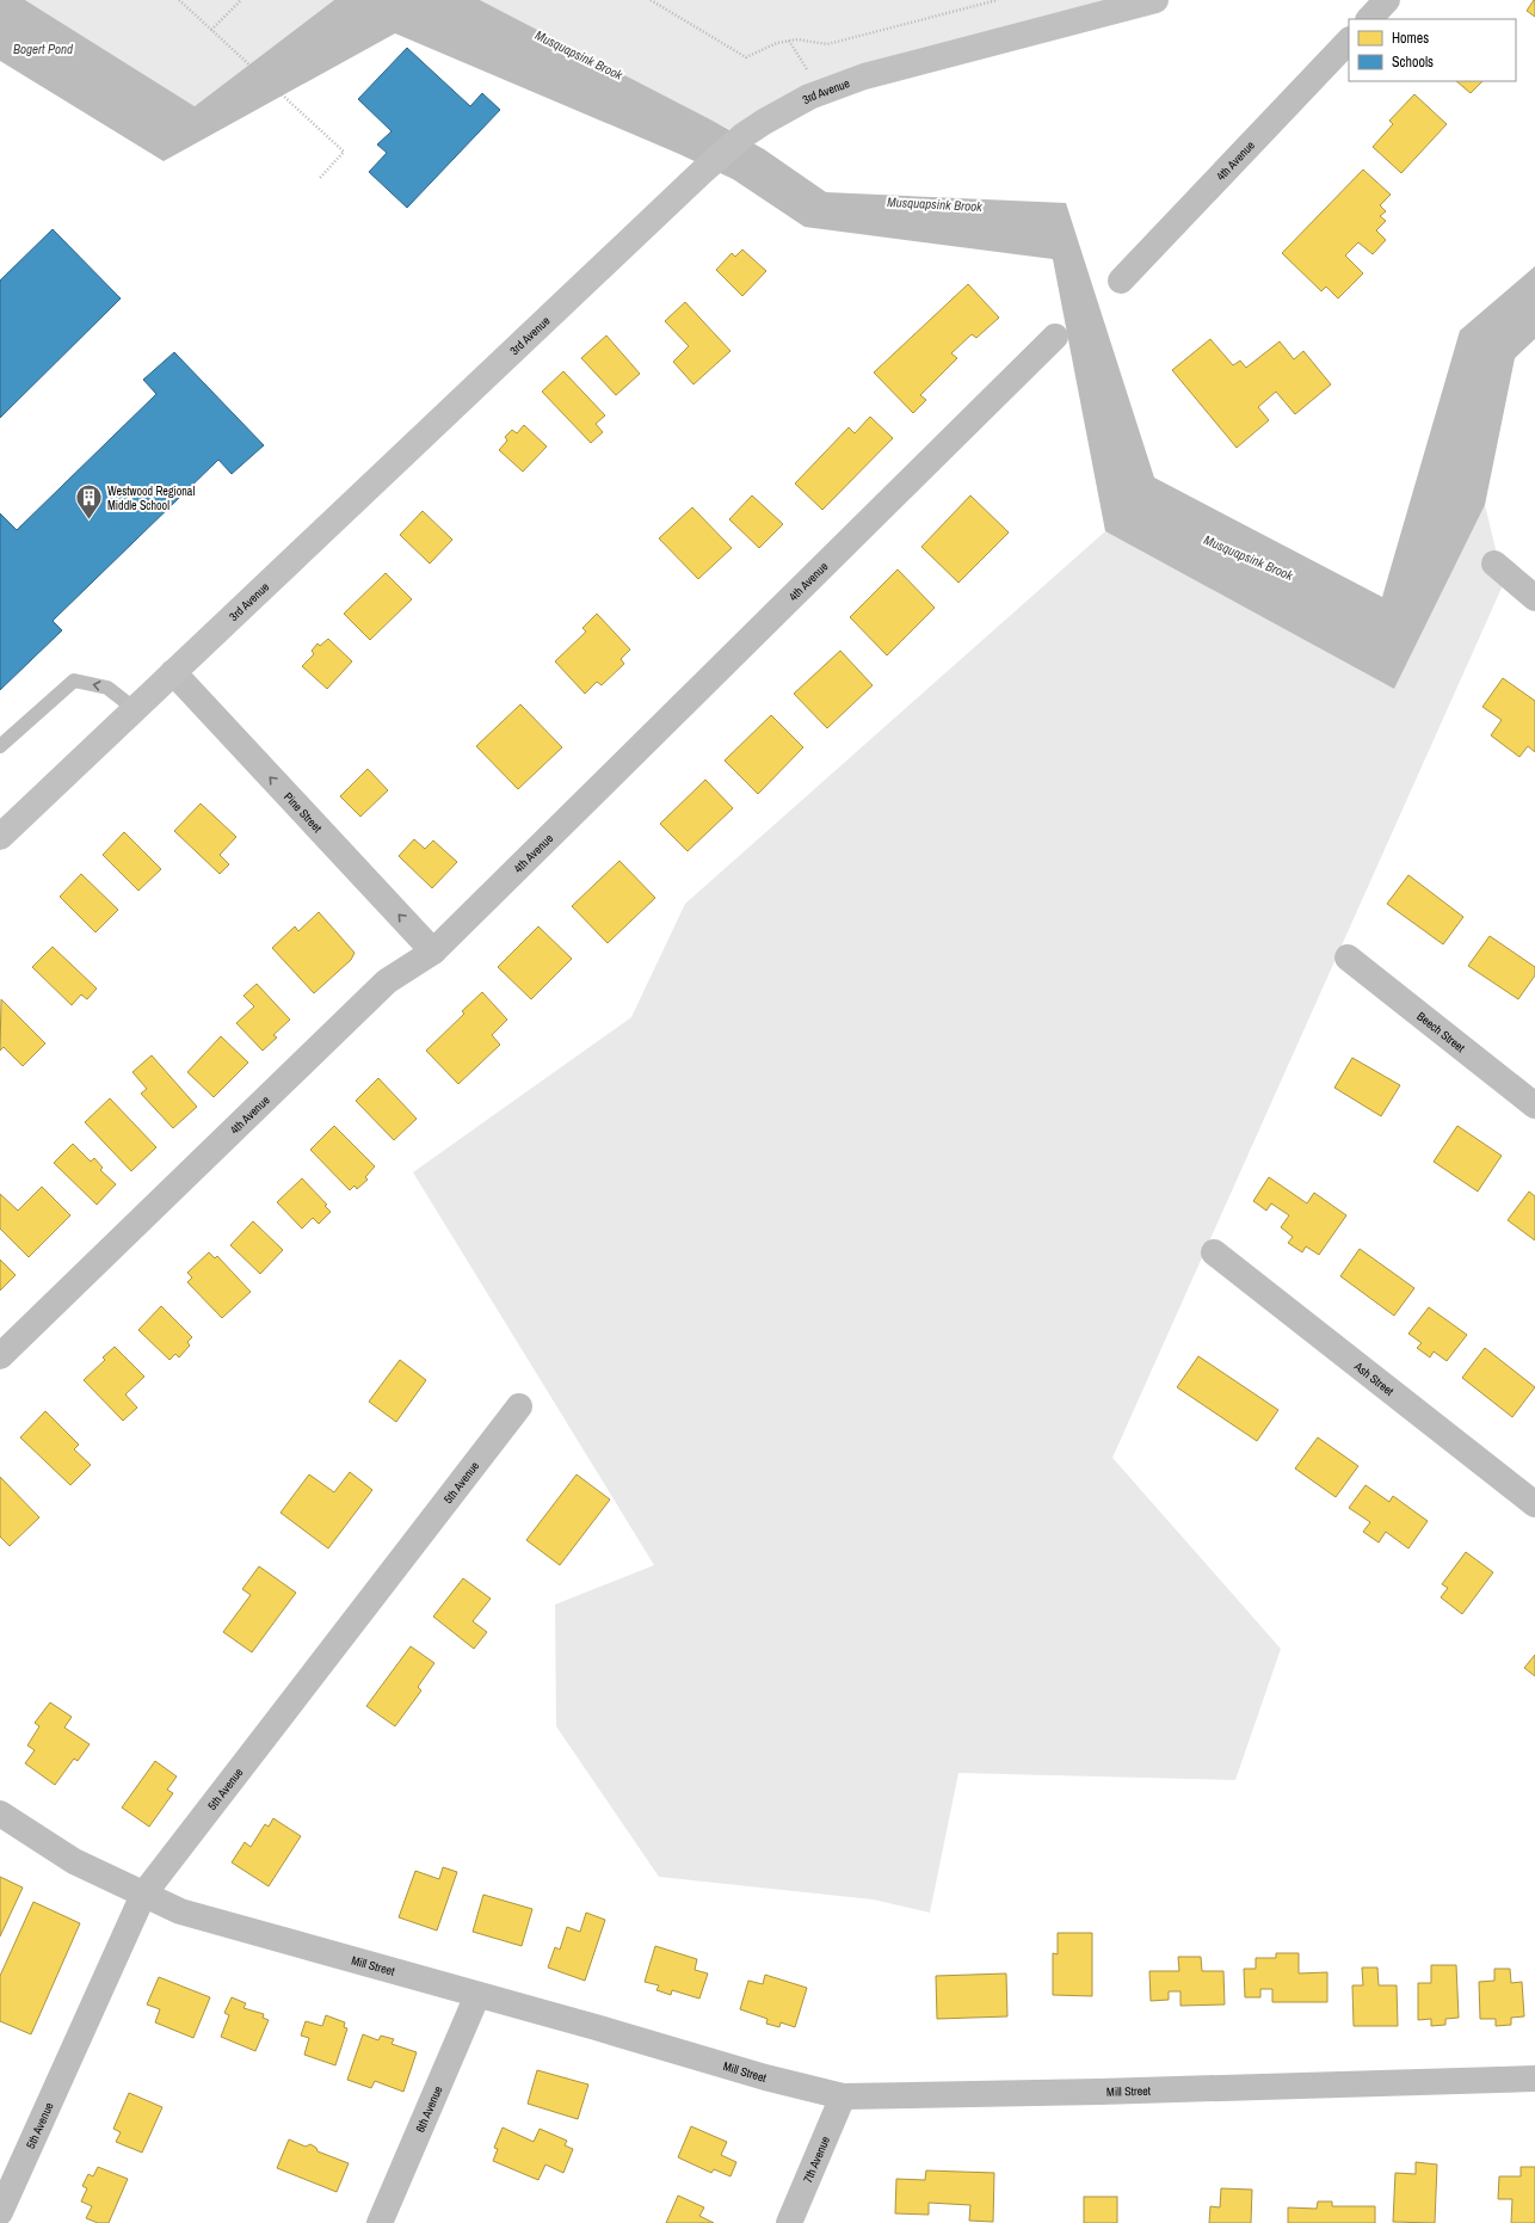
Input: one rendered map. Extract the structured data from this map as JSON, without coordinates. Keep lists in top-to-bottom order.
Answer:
{
  "streets": {
    "main road": ["3rd Avenue"],
    "street": [
      "4th Avenue",
      "Pine Street",
      "Beech Street",
      "Ash Street",
      "5th Avenue",
      "Mill Street",
      "6th Avenue",
      "7th Avenue"
    ]
  },
  "crossings": [
    ["3rd Avenue", "Pine Street"],
    ["4th Avenue", "Pine Street"],
    ["5th Avenue", "Mill Street"],
    ["Mill Street", "6th Avenue"],
    ["Mill Street", "7th Avenue"]
  ],
  "one_way": ["Pine Street"],
  "water": ["Bogert Pond", "Musquapsink Brook"],
  "places": {
    "building": ["Westwood Regional Middle School"]
  },
  "legend": ["Homes", "Schools"]
}
